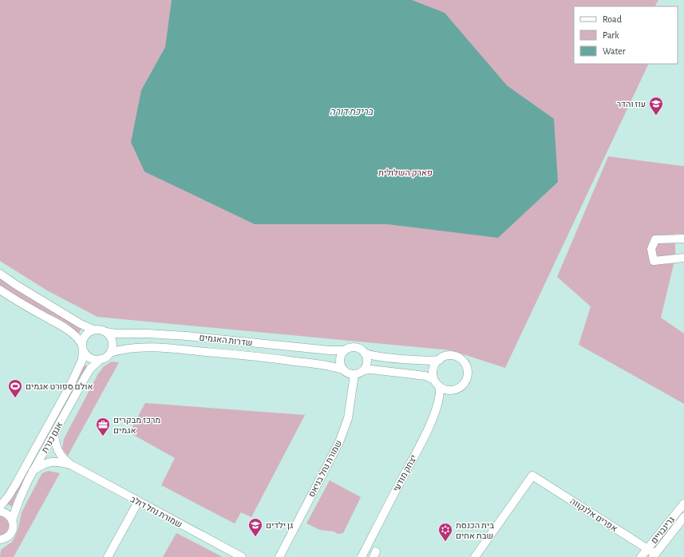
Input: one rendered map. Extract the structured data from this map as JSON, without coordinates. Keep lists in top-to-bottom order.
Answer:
{
  "streets": {
    "street": [
      "שדרות האגמים",
      "אגם כנרת",
      "שמורת נחל בניאס",
      "יצחק מודעי",
      "שמורת נחל דולב",
      "אפרים אלנקווה",
      "גרינבויים"
    ]
  },
  "crossings": [
    ["שדרות האגמים", "אגם כנרת"],
    ["שדרות האגמים", "שמורת נחל בניאס"],
    ["אגם כנרת", "שמורת נחל דולב"],
    ["אפרים אלנקווה", "גרינבויים"]
  ],
  "water": ["בריכת דורה"],
  "parks": ["פארק השלולית"],
  "places": {
    "school or university": ["עוז והדר", "גן ילדים"],
    "sports": ["אולם ספורט אגמים"],
    "office": ["מרכז מבקרים אגמים"],
    "synagogue": ["בית הכנסת שבת אחים"]
  },
  "legend": ["Road", "Park", "Water"]
}
